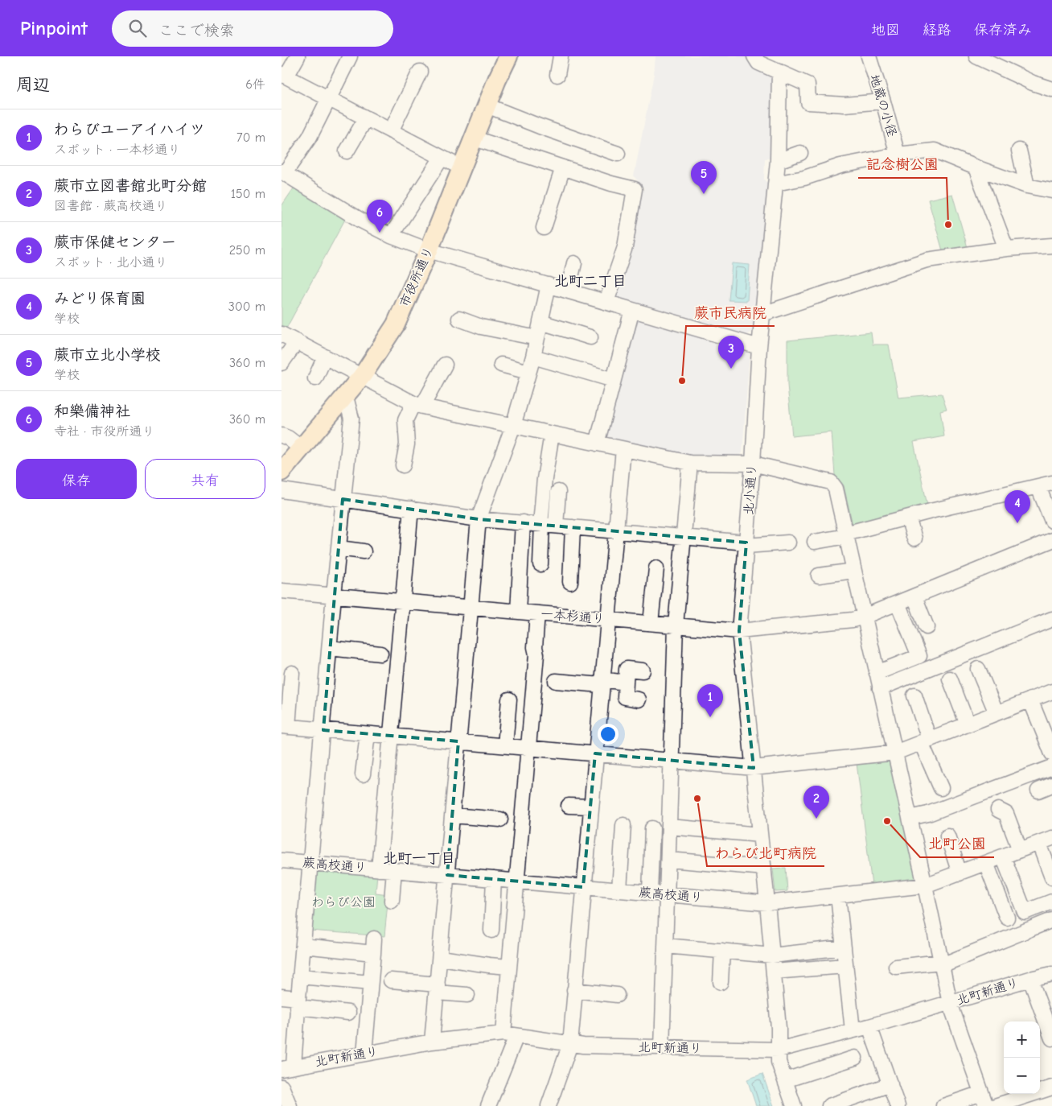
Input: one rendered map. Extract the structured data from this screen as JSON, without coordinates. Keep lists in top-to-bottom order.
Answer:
{
  "streets": {
    "main road": ["市役所通り"],
    "street": [
      "地蔵の小径",
      "北小通り",
      "一本杉通り",
      "蕨高校通り",
      "北町新通り"
    ]
  },
  "crossings": [
    ["北小通り", "一本杉通り"],
    ["北小通り", "蕨高校通り"],
    ["北小通り", "北町新通り"]
  ],
  "districts": ["北町二丁目", "北町一丁目"],
  "parks": ["わらび公園"],
  "places": [
    "記念樹公園",
    "蕨市民病院",
    "わらび北町病院",
    "北町公園"
  ],
  "page": {
    "header": "Pinpoint",
    "search": "ここで検索",
    "nav": ["地図", "経路", "保存済み"],
    "heading": ["周辺", "6件"],
    "list": [
      {
        "mark": "1",
        "name": "わらびユーアイハイツ",
        "note": "スポット · 一本杉通り",
        "value": "70 m"
      },
      {
        "mark": "2",
        "name": "蕨市立図書館北町分館",
        "note": "図書館 · 蕨高校通り",
        "value": "150 m"
      },
      {
        "mark": "3",
        "name": "蕨市保健センター",
        "note": "スポット · 北小通り",
        "value": "250 m"
      },
      {
        "mark": "4",
        "name": "みどり保育園",
        "note": "学校",
        "value": "300 m"
      },
      {
        "mark": "5",
        "name": "蕨市立北小学校",
        "note": "学校",
        "value": "360 m"
      },
      {
        "mark": "6",
        "name": "和樂備神社",
        "note": "寺社 · 市役所通り",
        "value": "360 m"
      }
    ],
    "pins": [
      "5",
      "6",
      "3",
      "4",
      "1",
      "2"
    ],
    "buttons": ["保存", "共有"],
    "map_buttons": ["+", "−"]
  }
}
